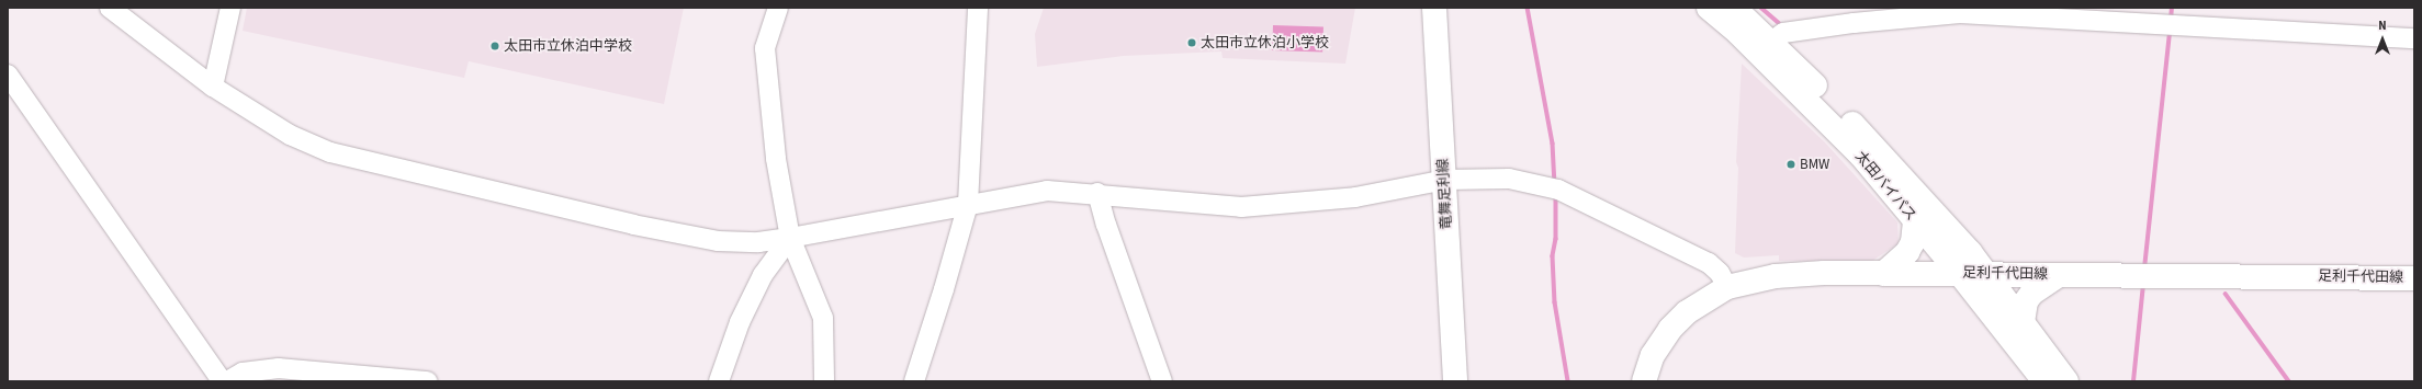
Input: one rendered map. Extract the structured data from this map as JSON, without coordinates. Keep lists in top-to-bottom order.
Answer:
{
  "streets": {
    "main road": ["太田バイパス", "竜舞足利線", "足利千代田線"]
  },
  "crossings": [
    ["太田バイパス", "足利千代田線"]
  ],
  "places": ["太田市立休泊小学校", "太田市立休泊中学校", "BMW"],
  "north": "top"
}
